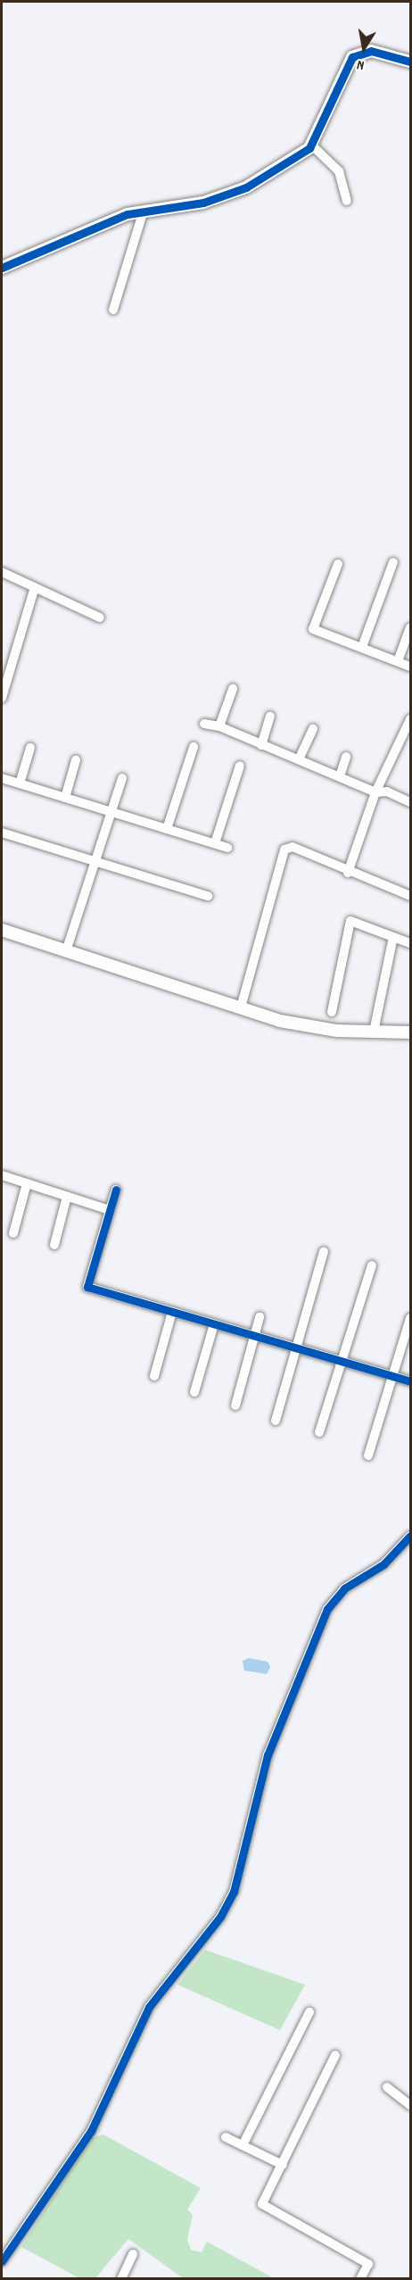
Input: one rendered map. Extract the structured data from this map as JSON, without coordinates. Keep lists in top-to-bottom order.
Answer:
{
  "north": "bottom"
}
